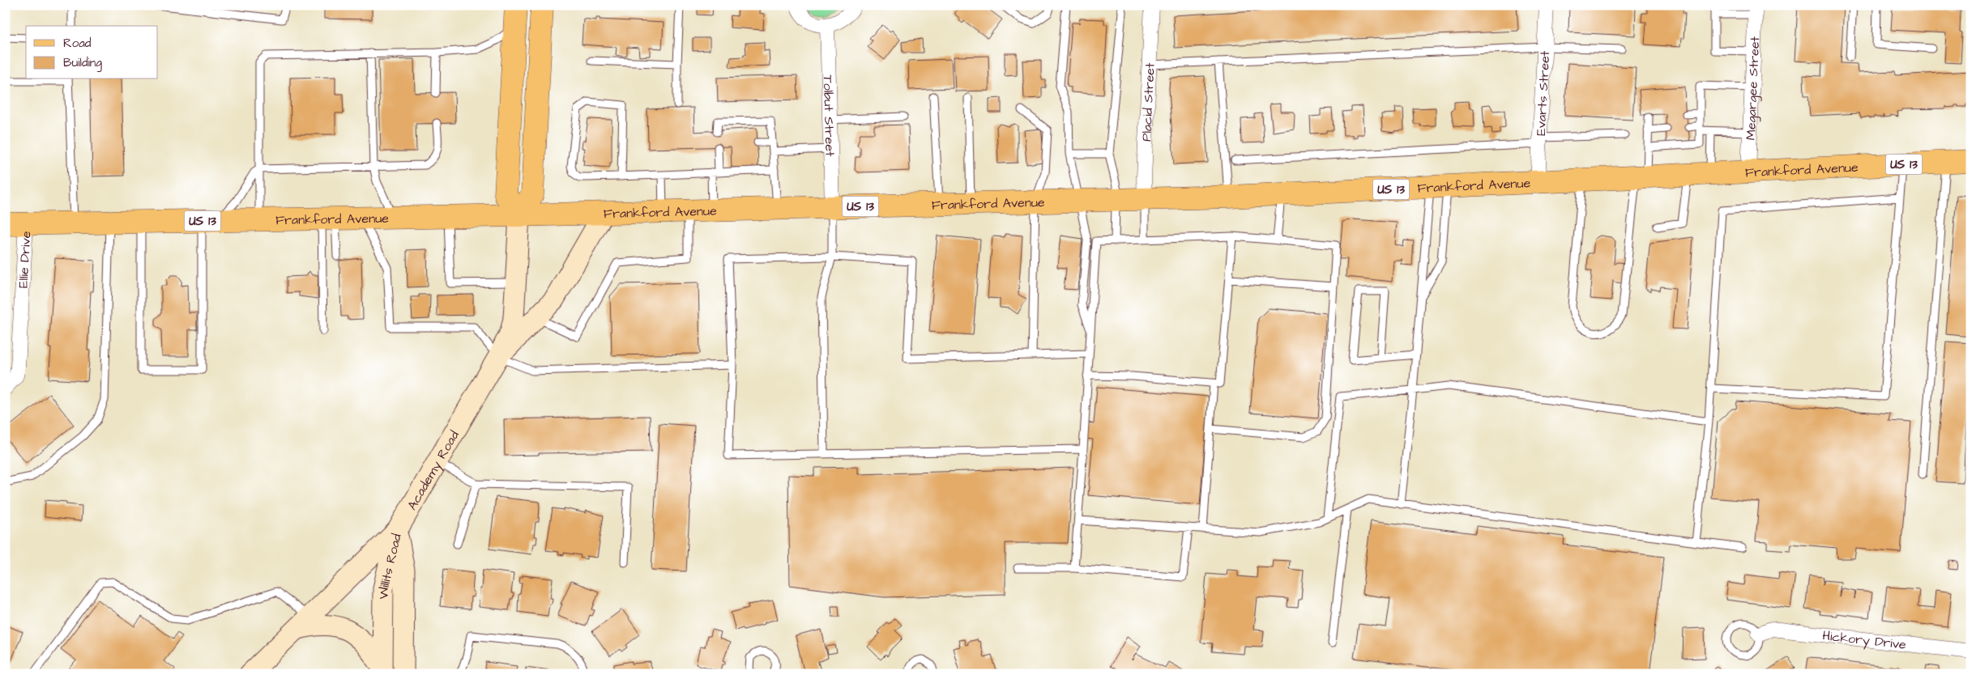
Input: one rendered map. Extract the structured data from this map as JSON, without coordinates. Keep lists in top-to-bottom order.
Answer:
{
  "streets": {
    "main road": [
      "US 13",
      "Frankford Avenue",
      "Academy Road",
      "Willits Road"
    ],
    "street": [
      "Megargee Street",
      "Evarts Street",
      "Placid Street",
      "Tolbut Street",
      "Ellie Drive",
      "Hickory Drive"
    ]
  },
  "crossings": [
    ["Megargee Street", "Frankford Avenue"],
    ["Evarts Street", "Frankford Avenue"],
    ["Placid Street", "Frankford Avenue"],
    ["Tolbut Street", "Frankford Avenue"],
    ["Frankford Avenue", "Ellie Drive"],
    ["Frankford Avenue", "Academy Road"],
    ["Academy Road", "Willits Road"]
  ],
  "legend": ["Road", "Building"]
}
